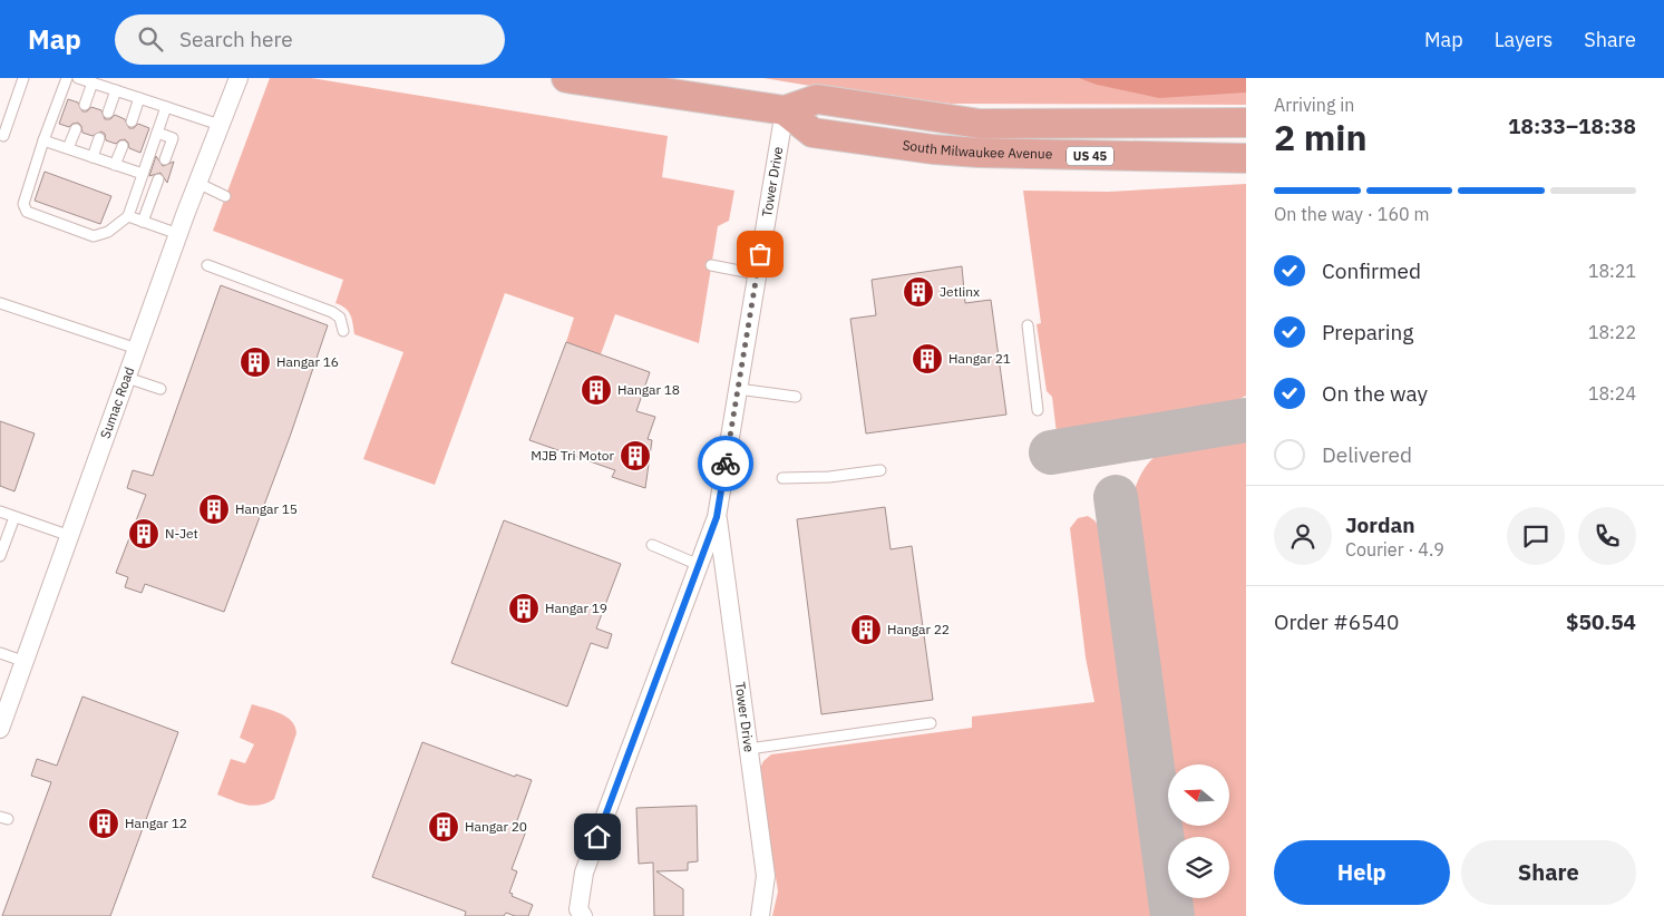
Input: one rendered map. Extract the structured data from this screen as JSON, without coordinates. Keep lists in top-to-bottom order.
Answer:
{
  "streets": {
    "main road": ["South Milwaukee Avenue", "US 45"],
    "street": ["Tower Drive", "Sumac Road"]
  },
  "crossings": [
    ["South Milwaukee Avenue", "Tower Drive"]
  ],
  "places": {
    "building": [
      "Jetlinx",
      "Hangar 21",
      "Hangar 16",
      "Hangar 18",
      "MJB Tri Motor",
      "Hangar 15",
      "N-Jet",
      "Hangar 19",
      "Hangar 22",
      "Hangar 12",
      "Hangar 20"
    ]
  },
  "north": "left",
  "page": {
    "header": "Map",
    "search": "Search here",
    "nav": ["Map", "Layers", "Share"],
    "heading": ["2 min", "Arriving in", "18:33–18:38"],
    "panel": [
      "Jordan",
      "Courier · 4.9",
      "Order #6540",
      "$50.54"
    ],
    "bar": "On the way · 160 m",
    "list": [
      ["Confirmed", "18:21"],
      ["Preparing", "18:22"],
      ["On the way", "18:24"],
      "Delivered"
    ],
    "buttons": ["Help", "Share"]
  }
}
